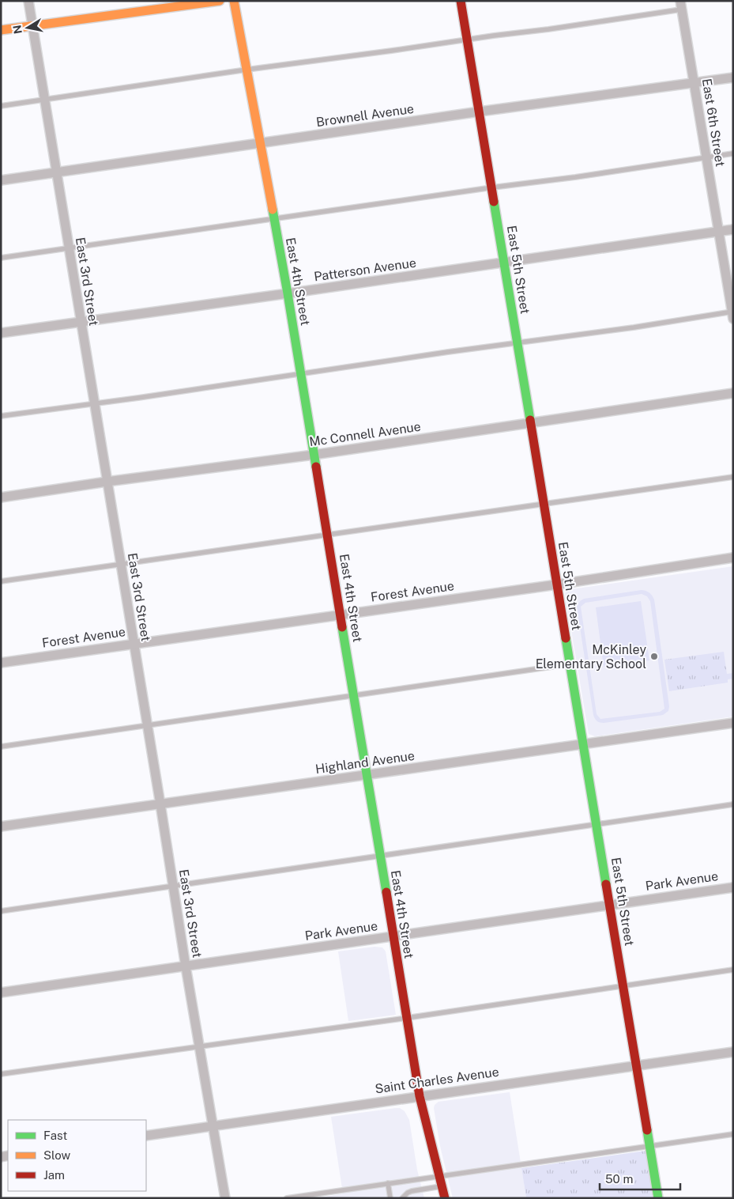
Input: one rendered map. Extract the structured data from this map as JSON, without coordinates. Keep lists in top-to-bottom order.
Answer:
{
  "streets": {
    "street": [
      "Brownell Avenue",
      "East 6th Street",
      "Patterson Avenue",
      "East 5th Street",
      "East 3rd Street",
      "East 4th Street",
      "Mc Connell Avenue",
      "Forest Avenue",
      "Highland Avenue",
      "Park Avenue",
      "Saint Charles Avenue"
    ]
  },
  "crossings": [
    ["Brownell Avenue", "East 6th Street"],
    ["Brownell Avenue", "East 5th Street"],
    ["Brownell Avenue", "East 3rd Street"],
    ["Brownell Avenue", "East 4th Street"],
    ["East 6th Street", "Patterson Avenue"],
    ["Patterson Avenue", "East 5th Street"],
    ["Patterson Avenue", "East 3rd Street"],
    ["Patterson Avenue", "East 4th Street"],
    ["East 5th Street", "Mc Connell Avenue"],
    ["East 5th Street", "Forest Avenue"],
    ["East 5th Street", "Highland Avenue"],
    ["East 5th Street", "Park Avenue"],
    ["East 5th Street", "Saint Charles Avenue"],
    ["East 3rd Street", "Mc Connell Avenue"],
    ["East 3rd Street", "Forest Avenue"],
    ["East 3rd Street", "Highland Avenue"],
    ["East 3rd Street", "Park Avenue"],
    ["East 3rd Street", "Saint Charles Avenue"],
    ["East 4th Street", "Mc Connell Avenue"],
    ["East 4th Street", "Forest Avenue"],
    ["East 4th Street", "Highland Avenue"],
    ["East 4th Street", "Park Avenue"],
    ["East 4th Street", "Saint Charles Avenue"]
  ],
  "places": ["McKinley Elementary School"],
  "legend": ["Fast", "Slow", "Jam"],
  "scale_bar": "50 m",
  "north": "left"
}
